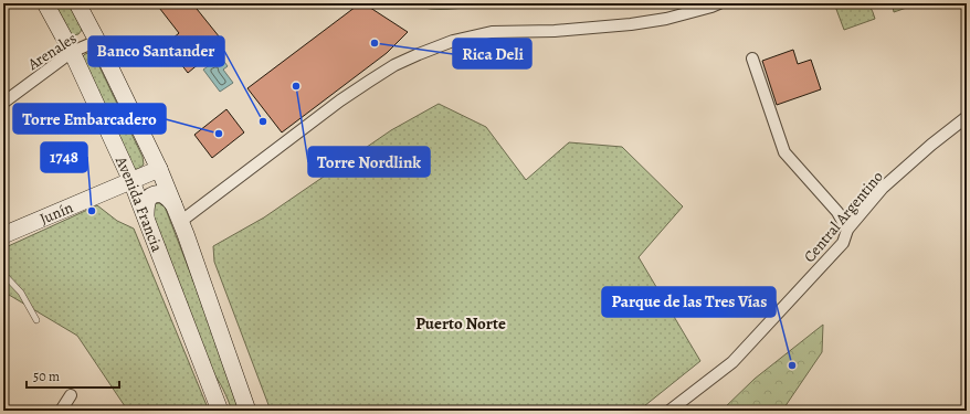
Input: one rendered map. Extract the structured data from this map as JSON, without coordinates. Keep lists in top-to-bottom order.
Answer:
{
  "streets": {
    "main road": ["Avenida Francia", "Junín"],
    "street": ["Arenales", "Central Argentino"]
  },
  "crossings": [
    ["Arenales", "Avenida Francia"],
    ["Avenida Francia", "Junín"]
  ],
  "districts": ["Puerto Norte"],
  "places": [
    "Rica Deli",
    "Torre Nordlink",
    "Banco Santander",
    "Torre Embarcadero",
    "1748",
    "Parque de las Tres Vías"
  ],
  "scale_bar": "50 m"
}
